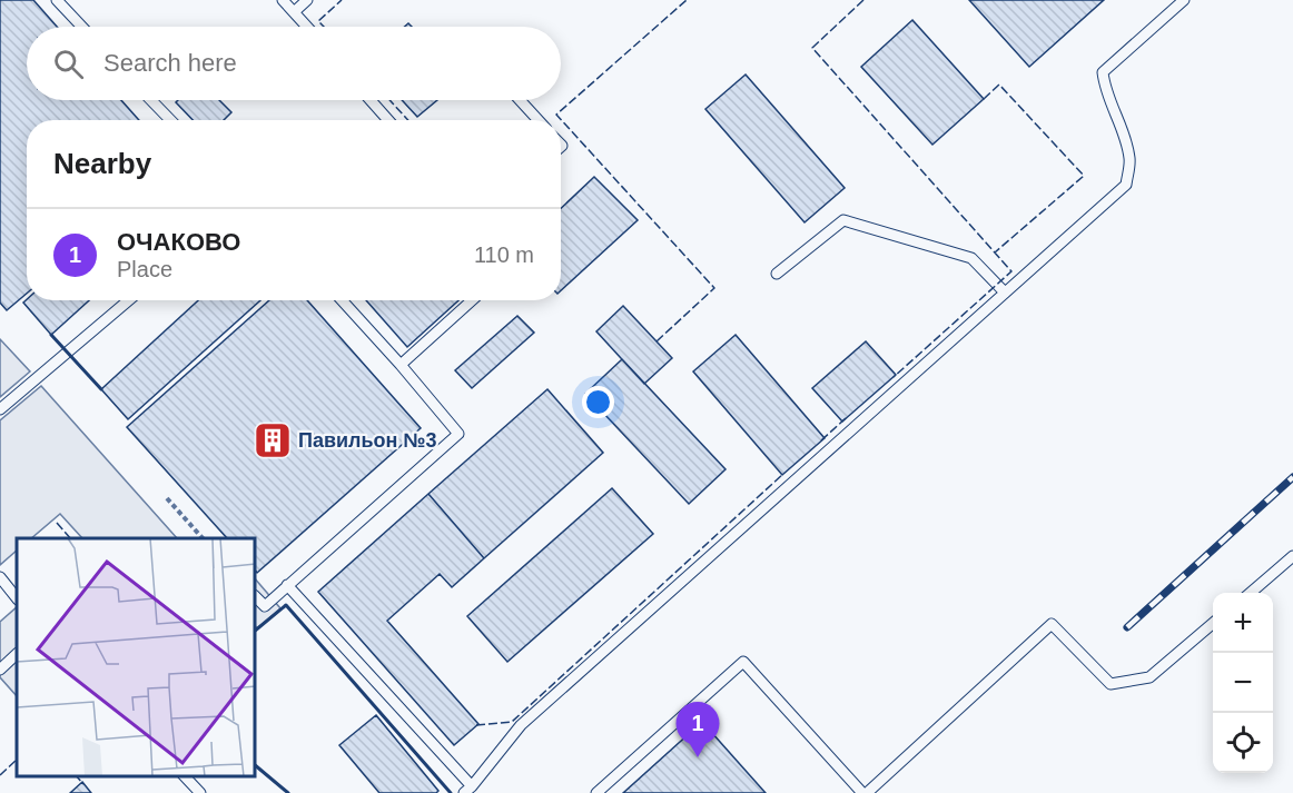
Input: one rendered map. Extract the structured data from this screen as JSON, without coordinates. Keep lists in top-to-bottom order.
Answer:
{
  "places": {
    "building": ["Павильон №3"]
  },
  "page": {
    "search": "Search here",
    "heading": "Nearby",
    "list": [
      {
        "mark": "1",
        "name": "ОЧАКОВО",
        "note": "Place",
        "value": "110 m"
      }
    ],
    "map_buttons": ["+", "−"],
    "pins": "1"
  }
}
